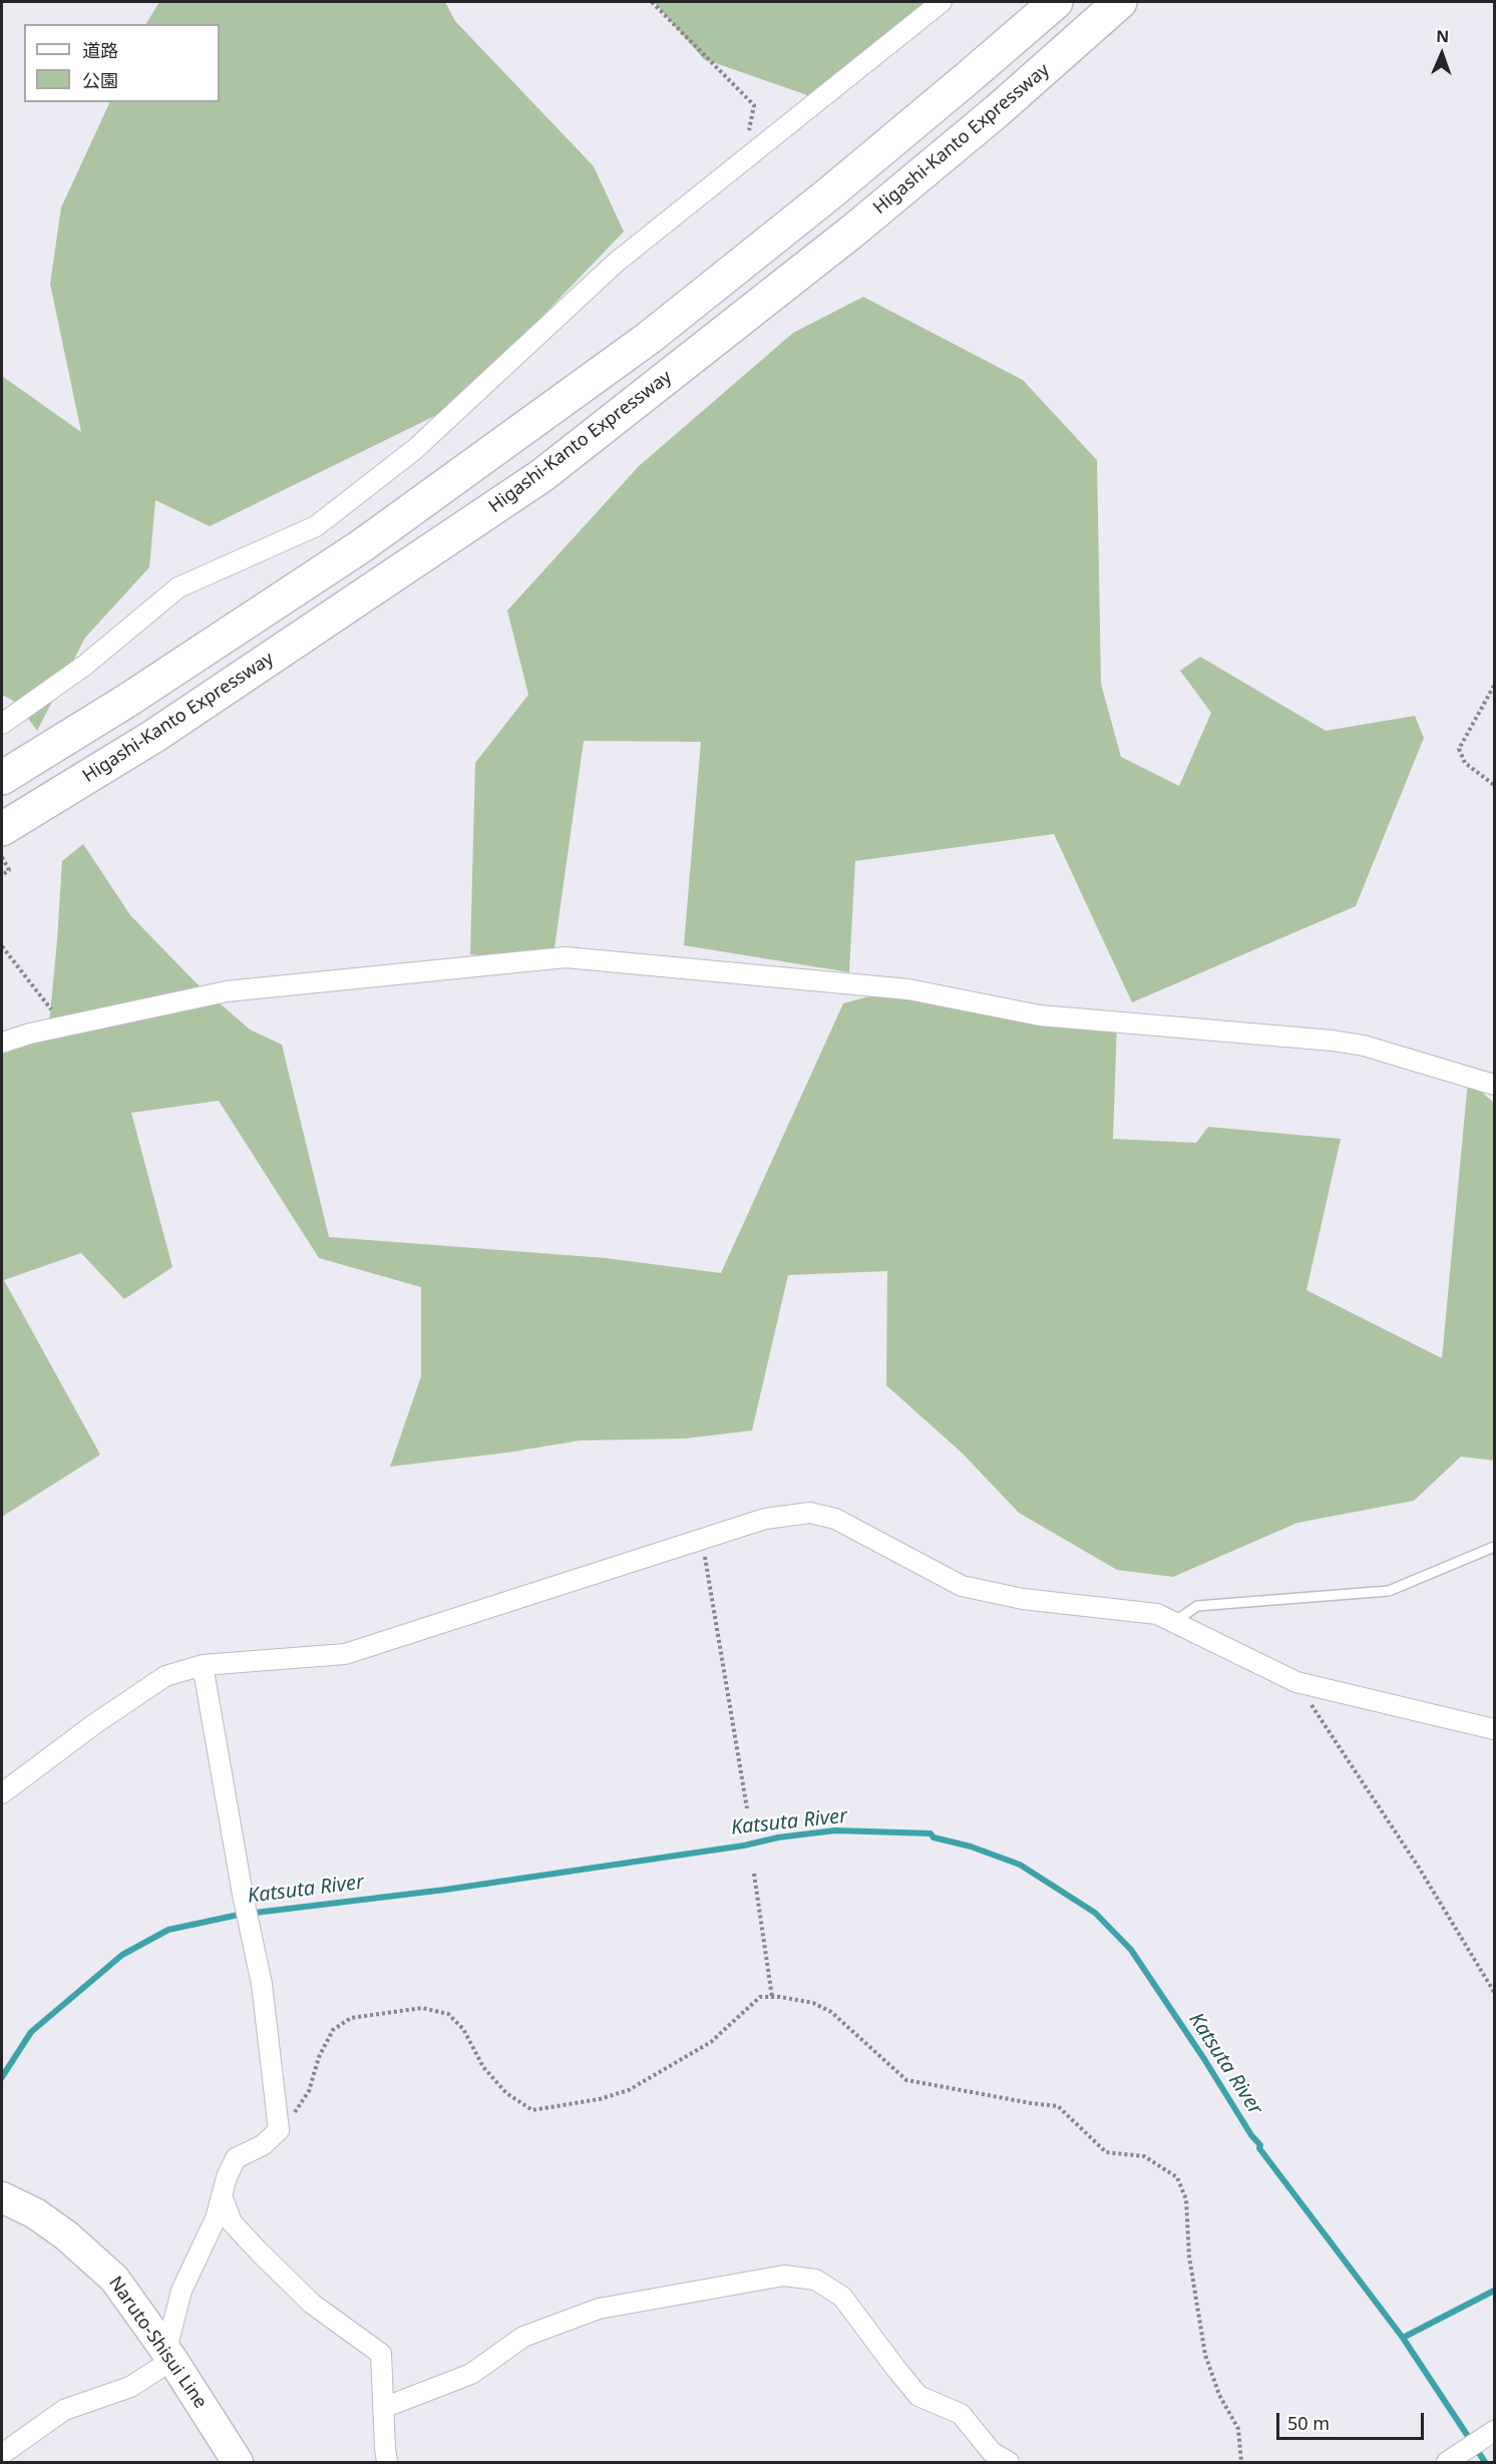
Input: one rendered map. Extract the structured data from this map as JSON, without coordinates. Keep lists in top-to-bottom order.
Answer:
{
  "streets": {
    "highway": ["Higashi-Kanto Expressway"],
    "main road": ["Naruto-Shisui Line"]
  },
  "water": ["Katsuta River"],
  "legend": ["道路", "公園"],
  "scale_bar": "50 m",
  "north": "top"
}
